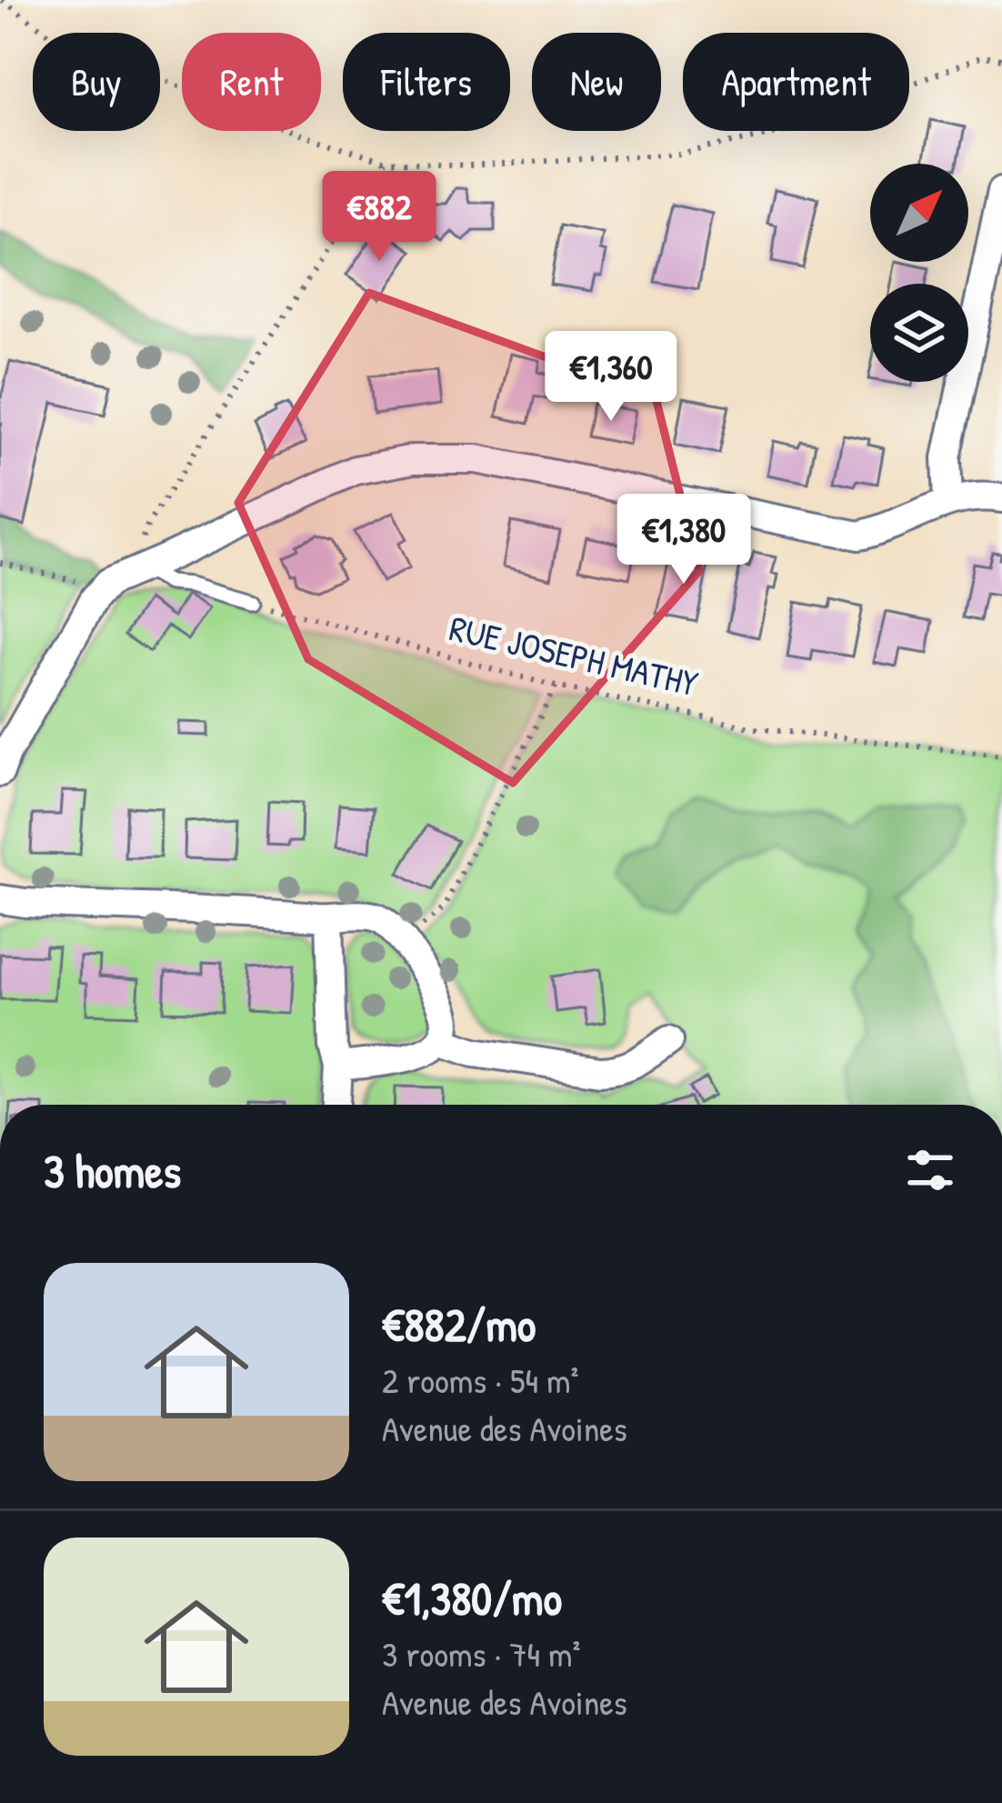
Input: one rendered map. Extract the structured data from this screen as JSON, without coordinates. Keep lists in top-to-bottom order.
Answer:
{
  "streets": {
    "path": ["RUE JOSEPH MATHY"]
  },
  "north": "top right",
  "page": {
    "chip": [
      "Buy",
      "Rent",
      "Filters",
      "New",
      "Apartment"
    ],
    "price": ["€882", "€1,360", "€1,380"],
    "heading": "3 homes",
    "list": [
      {
        "name": "€882/mo",
        "note": "2 rooms · 54 m² · Avenue des Avoines"
      },
      {
        "name": "€1,380/mo",
        "note": "3 rooms · 74 m² · Avenue des Avoines"
      }
    ]
  }
}
